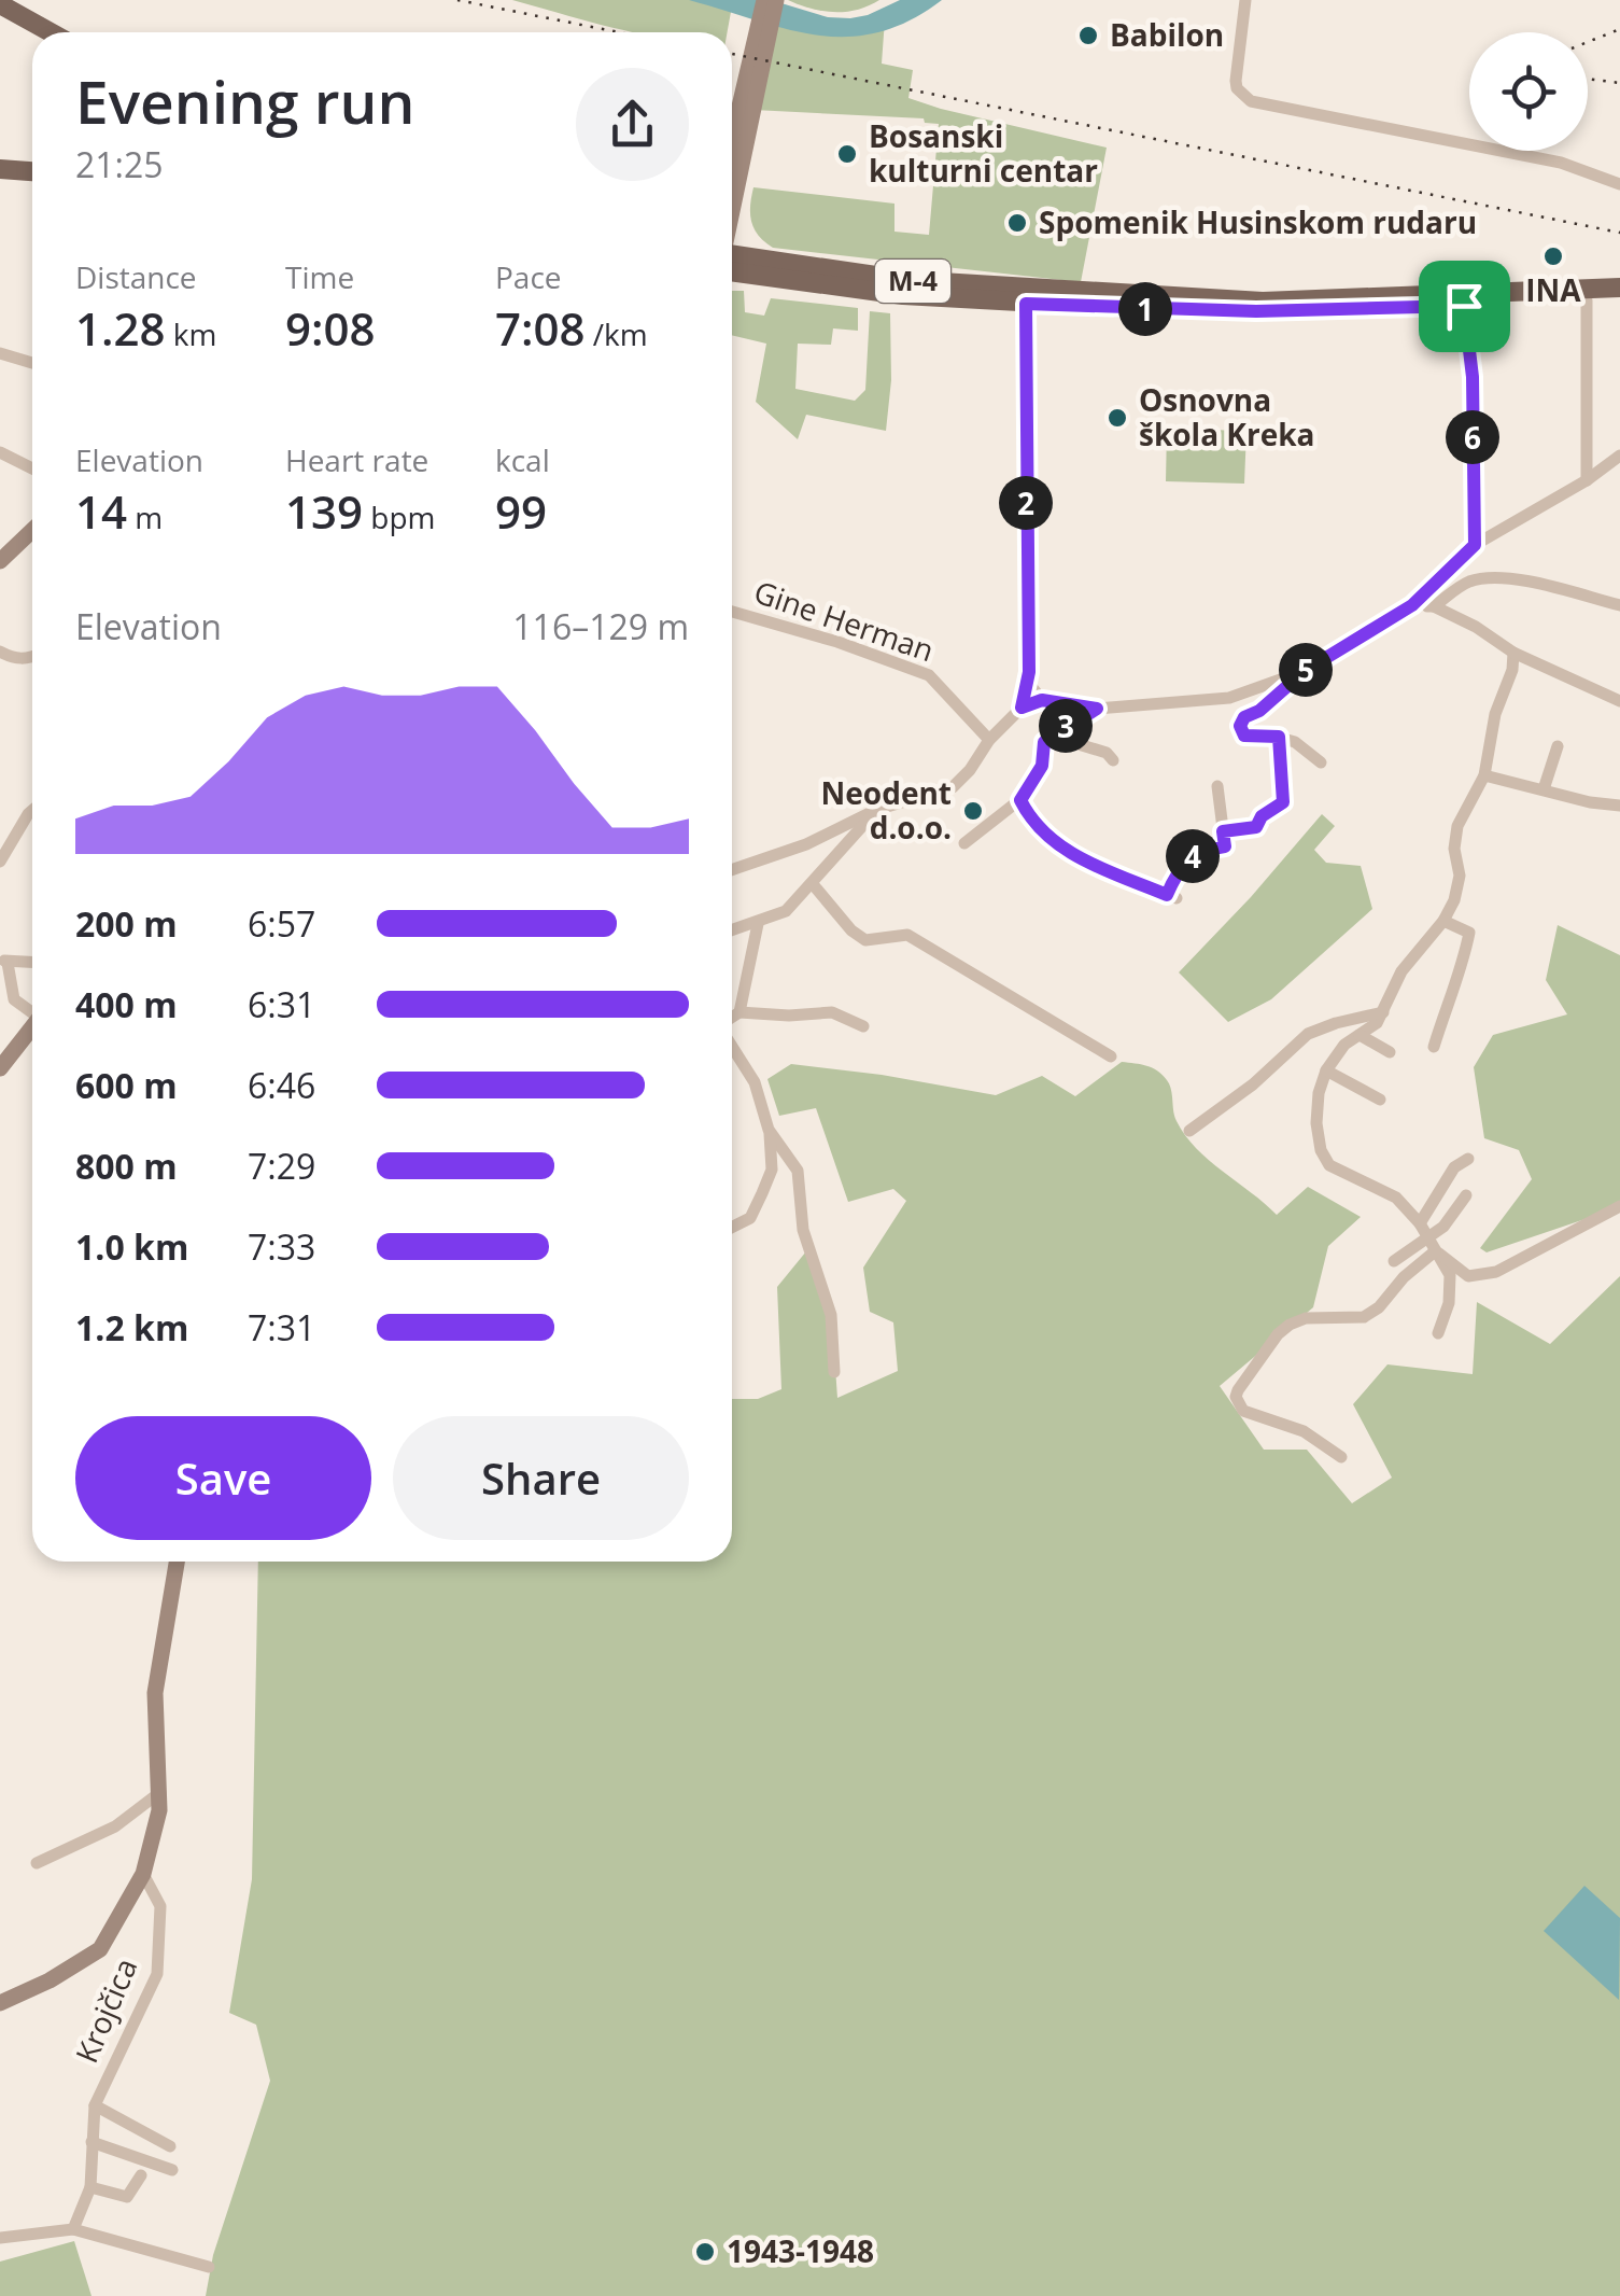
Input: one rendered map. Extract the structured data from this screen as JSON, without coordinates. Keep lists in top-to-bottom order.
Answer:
{
  "streets": {
    "main road": ["M-4", "Krojčica"],
    "street": ["Gine Herman"]
  },
  "places": [
    "Babilon",
    "Bosanski kulturni centar",
    "Spomenik Husinskom rudaru",
    "INA",
    "Osnovna škola Kreka",
    "Neodent d.o.o.",
    "1943-1948"
  ],
  "page": {
    "heading": ["Evening run", "21:25"],
    "stats": [
      ["Distance", "1.28 km"],
      ["Time", "9:08"],
      ["Pace", "7:08 /km"],
      ["Elevation", "14 m"],
      ["Heart rate", "139 bpm"],
      ["kcal", "99"]
    ],
    "pins": [
      "1",
      "6",
      "2",
      "5",
      "3",
      "4"
    ],
    "chart": ["Elevation", "116–129 m"],
    "list": [
      {
        "name": "200 m",
        "note": "6:57"
      },
      {
        "name": "400 m",
        "note": "6:31"
      },
      {
        "name": "600 m",
        "note": "6:46"
      },
      {
        "name": "800 m",
        "note": "7:29"
      },
      {
        "name": "1.0 km",
        "note": "7:33"
      },
      {
        "name": "1.2 km",
        "note": "7:31"
      }
    ],
    "buttons": ["Save", "Share"]
  }
}
